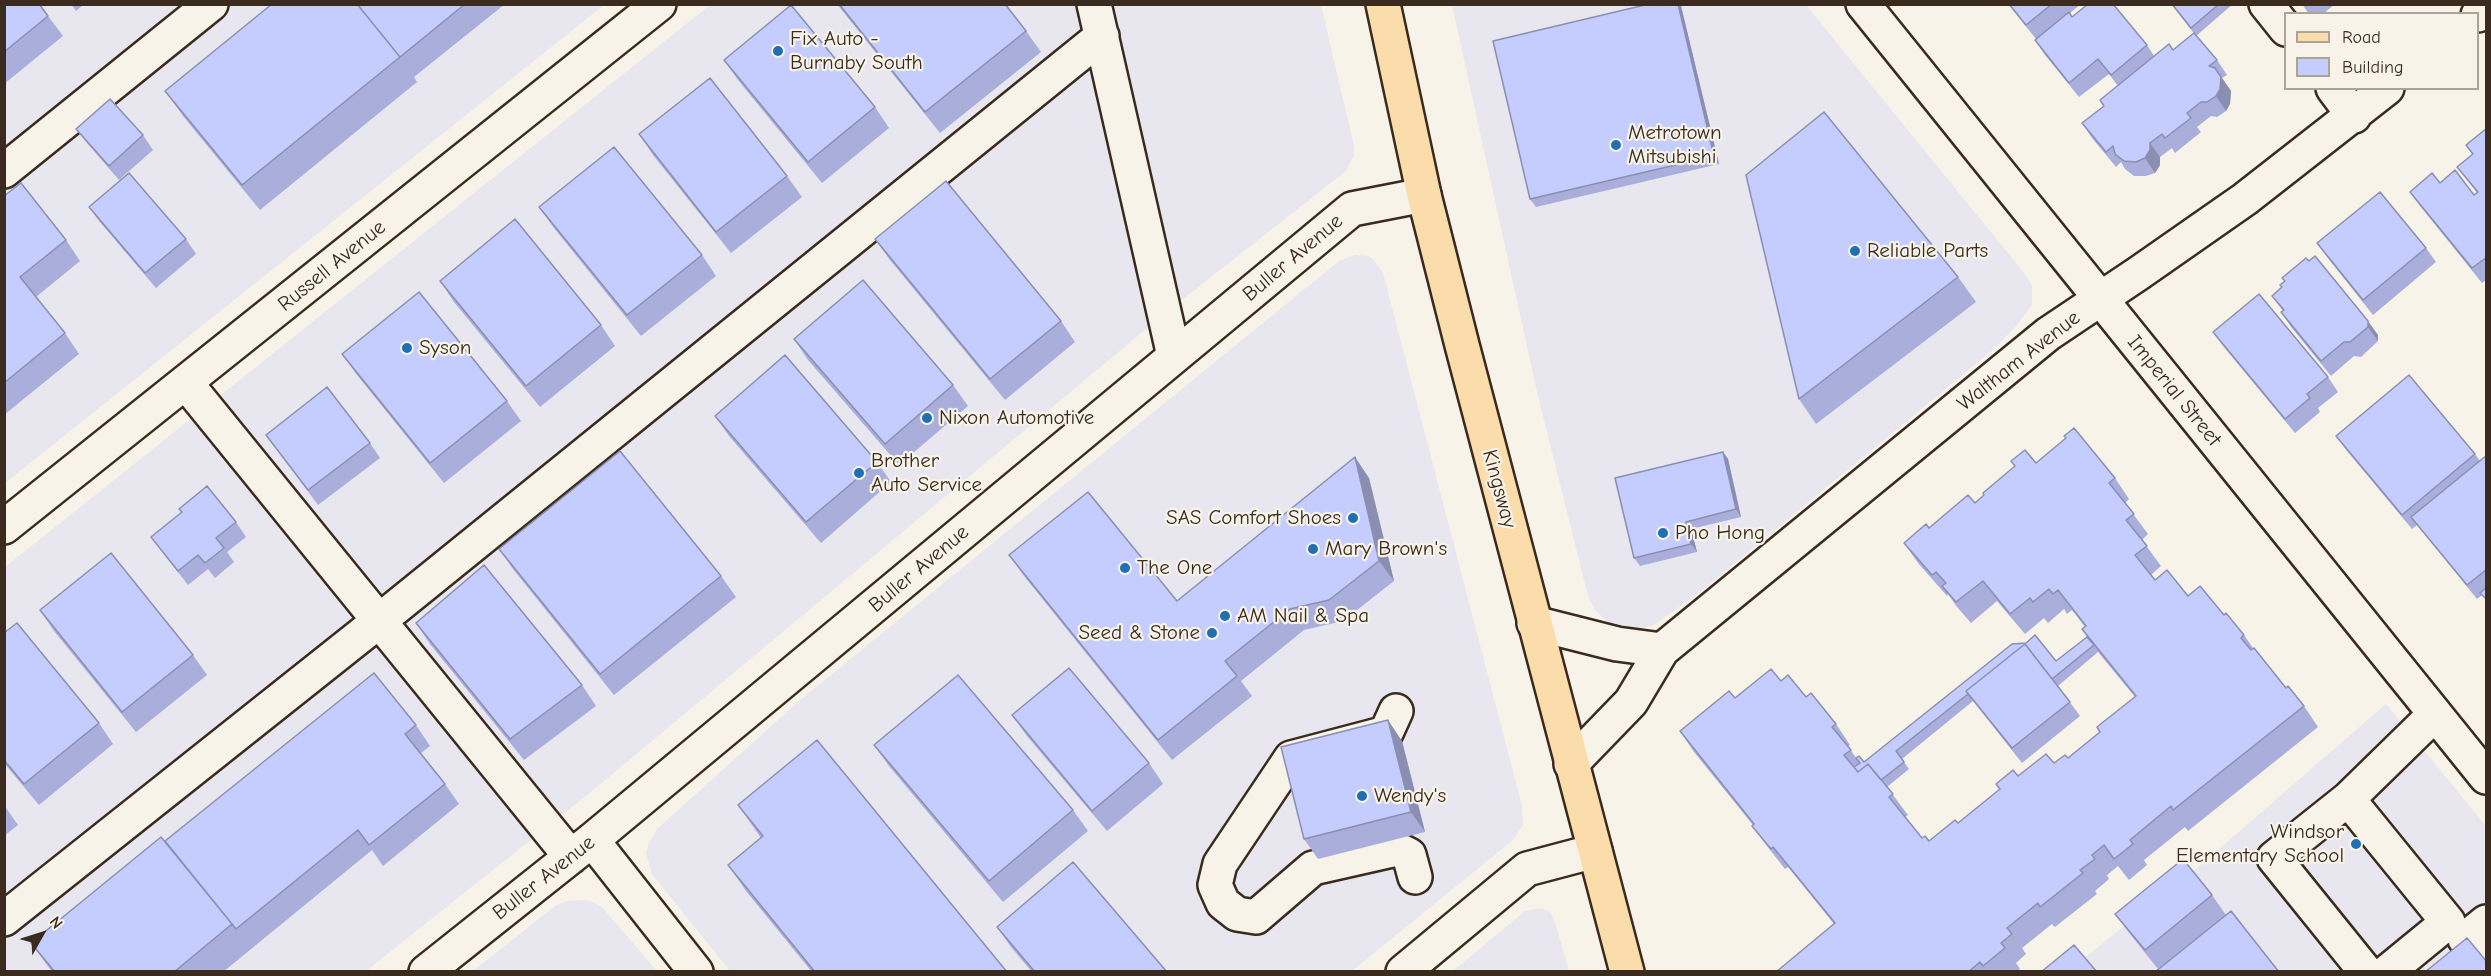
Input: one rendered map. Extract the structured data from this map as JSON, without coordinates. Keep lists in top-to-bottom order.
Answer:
{
  "streets": {
    "main road": ["Kingsway"],
    "street": [
      "Buller Avenue",
      "Russell Avenue",
      "Waltham Avenue",
      "Imperial Street"
    ]
  },
  "crossings": [
    ["Buller Avenue", "Kingsway"],
    ["Waltham Avenue", "Imperial Street"],
    ["Waltham Avenue", "Kingsway"]
  ],
  "places": [
    "Fix Auto - Burnaby South",
    "Metrotown Mitsubishi",
    "Reliable Parts",
    "Syson",
    "Nixon Automotive",
    "Brother Auto Service",
    "SAS Comfort Shoes",
    "Pho Hong",
    "Mary Brown's",
    "The One",
    "AM Nail & Spa",
    "Seed & Stone",
    "Wendy's",
    "Windsor Elementary School"
  ],
  "legend": ["Road", "Building"],
  "north": "top right"
}
